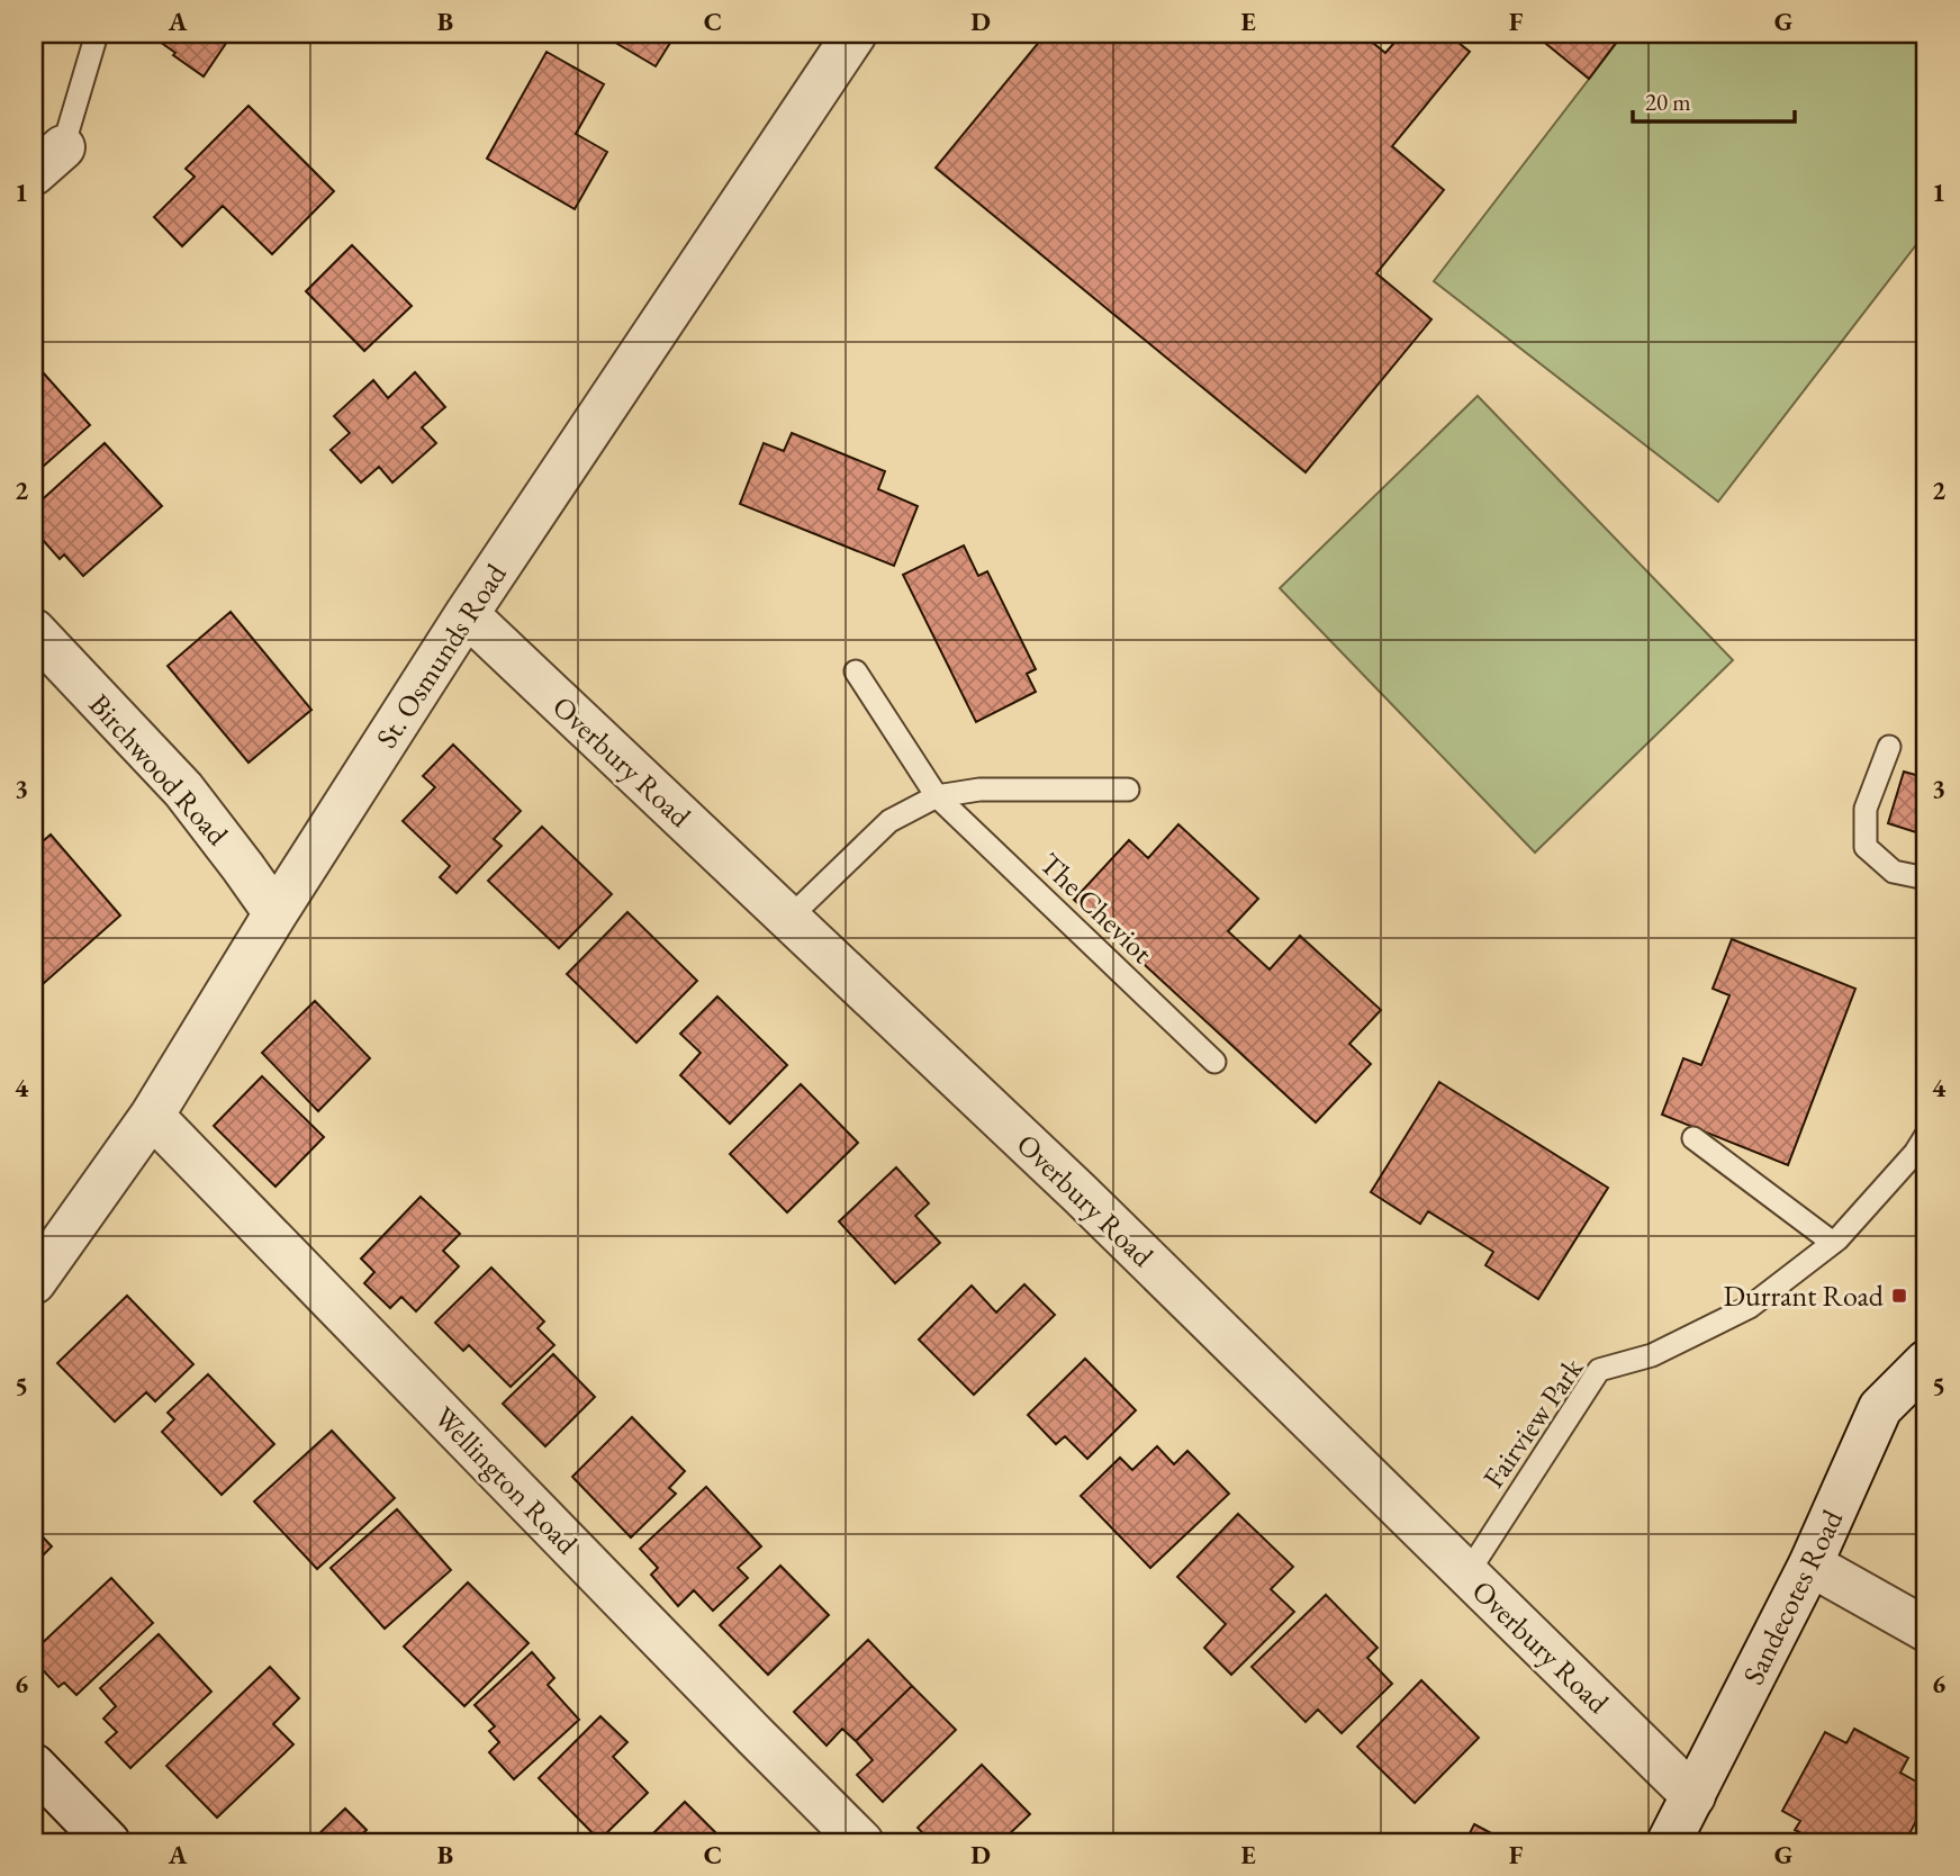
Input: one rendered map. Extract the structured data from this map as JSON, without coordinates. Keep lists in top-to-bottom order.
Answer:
{
  "streets": {
    "street": [
      "St. Osmunds Road",
      "Overbury Road",
      "Birchwood Road",
      "Wellington Road",
      "Sandecotes Road"
    ],
    "lane": ["The Cheviot", "Fairview Park"]
  },
  "crossings": [
    ["St. Osmunds Road", "Overbury Road"],
    ["St. Osmunds Road", "Birchwood Road"],
    ["St. Osmunds Road", "Wellington Road"],
    ["Overbury Road", "Fairview Park"],
    ["Overbury Road", "Sandecotes Road"]
  ],
  "places": {
    "transit": ["Durrant Road"]
  },
  "scale_bar": "20 m",
  "grid": {
    "columns": [
      "A",
      "B",
      "C",
      "D",
      "E",
      "F",
      "G"
    ],
    "rows": [
      "1",
      "2",
      "3",
      "4",
      "5",
      "6"
    ]
  }
}
